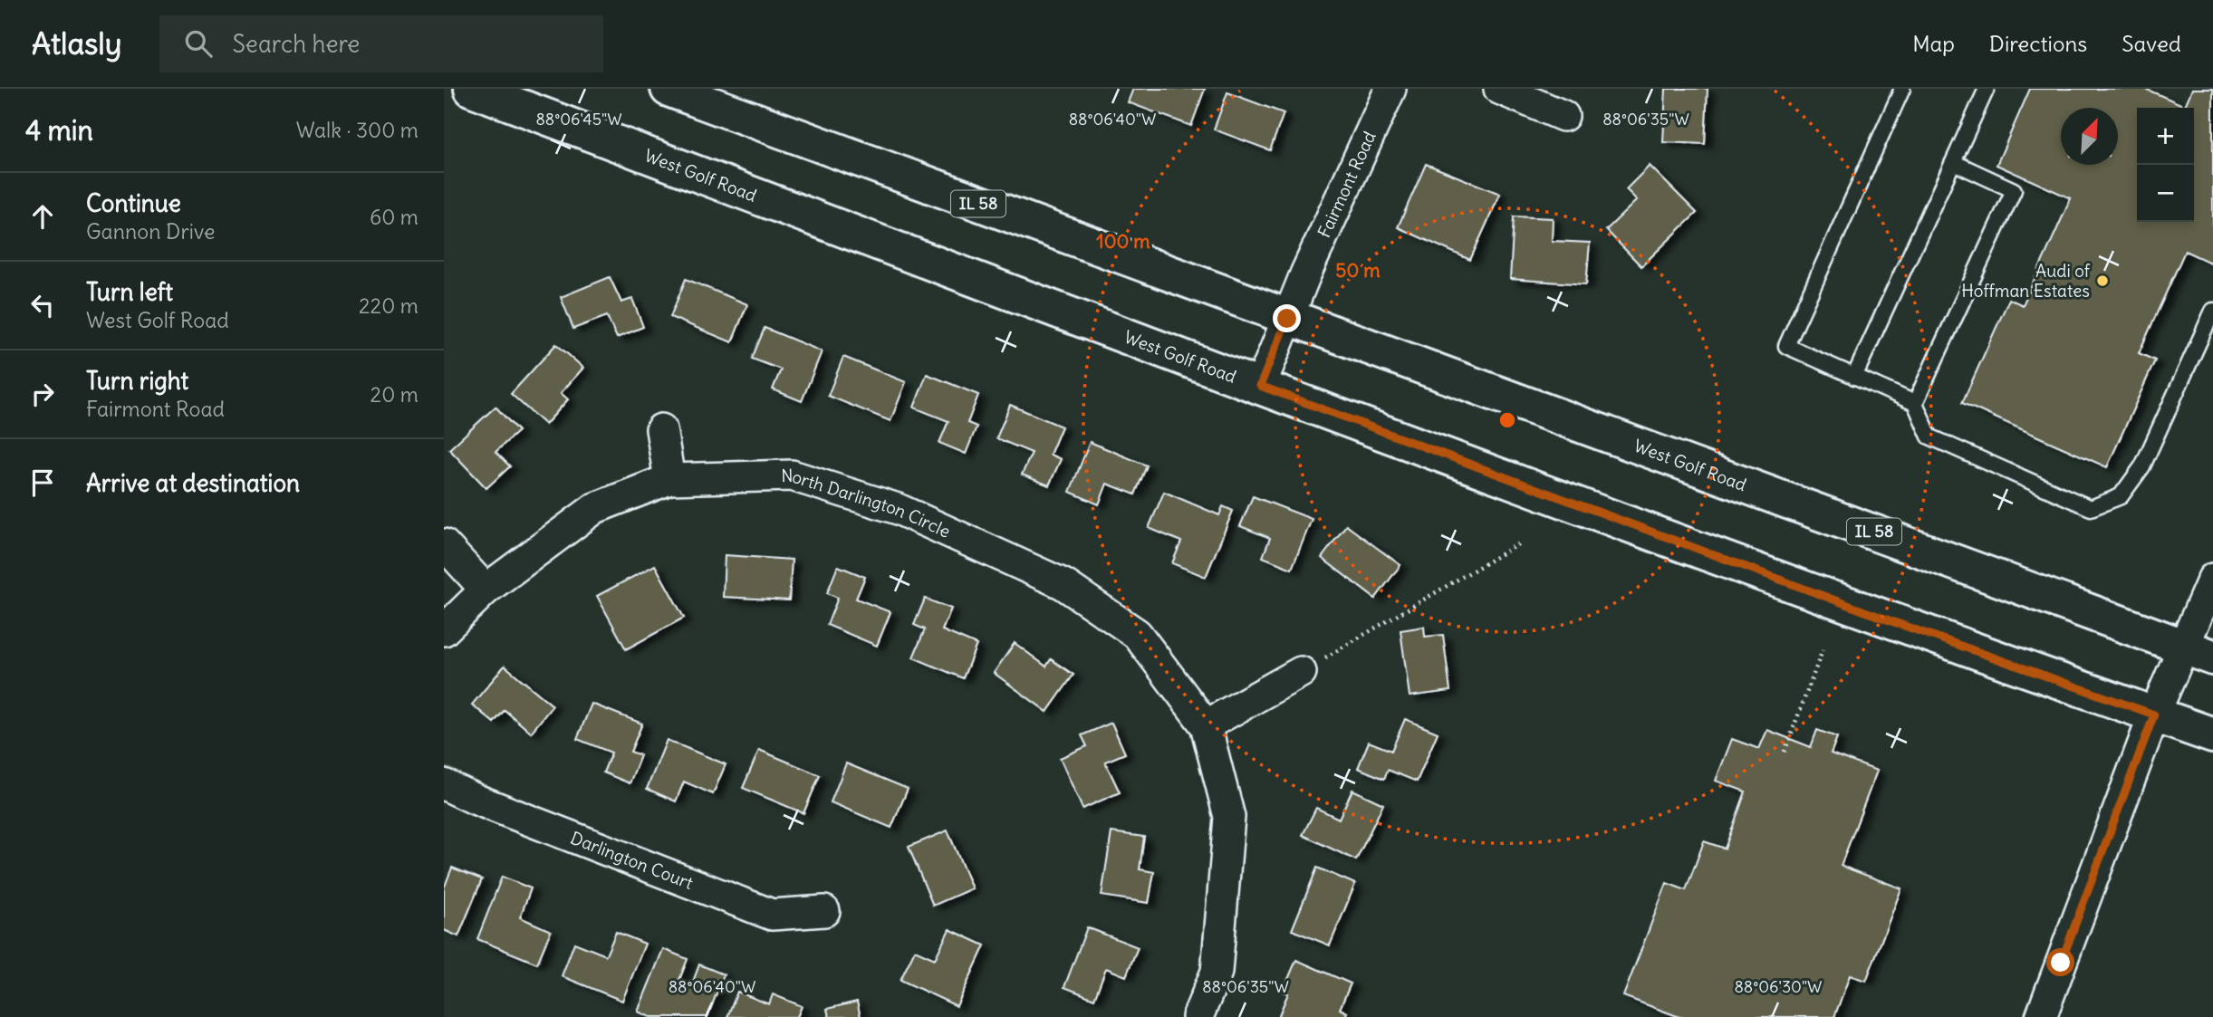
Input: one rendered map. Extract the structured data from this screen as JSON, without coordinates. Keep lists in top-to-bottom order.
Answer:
{
  "streets": {
    "main road": ["West Golf Road", "IL 58"],
    "street": ["Fairmont Road", "North Darlington Circle", "Darlington Court"]
  },
  "crossings": [
    ["West Golf Road", "Fairmont Road"]
  ],
  "places": ["Audi of Hoffman Estates"],
  "north": "top right",
  "page": {
    "header": "Atlasly",
    "search": "Search here",
    "nav": ["Map", "Directions", "Saved"],
    "heading": ["4 min", "Walk · 300 m"],
    "map_buttons": ["+", "−"],
    "list": [
      ["Continue", "Gannon Drive", "60 m"],
      ["Turn left", "West Golf Road", "220 m"],
      ["Turn right", "Fairmont Road", "20 m"],
      "Arrive at destination"
    ]
  },
  "coordinates": [
    "88°06'45\"W",
    "88°06'40\"W",
    "88°06'35\"W",
    "88°06'30\"W"
  ],
  "rings": ["100 m", "50 m"]
}
